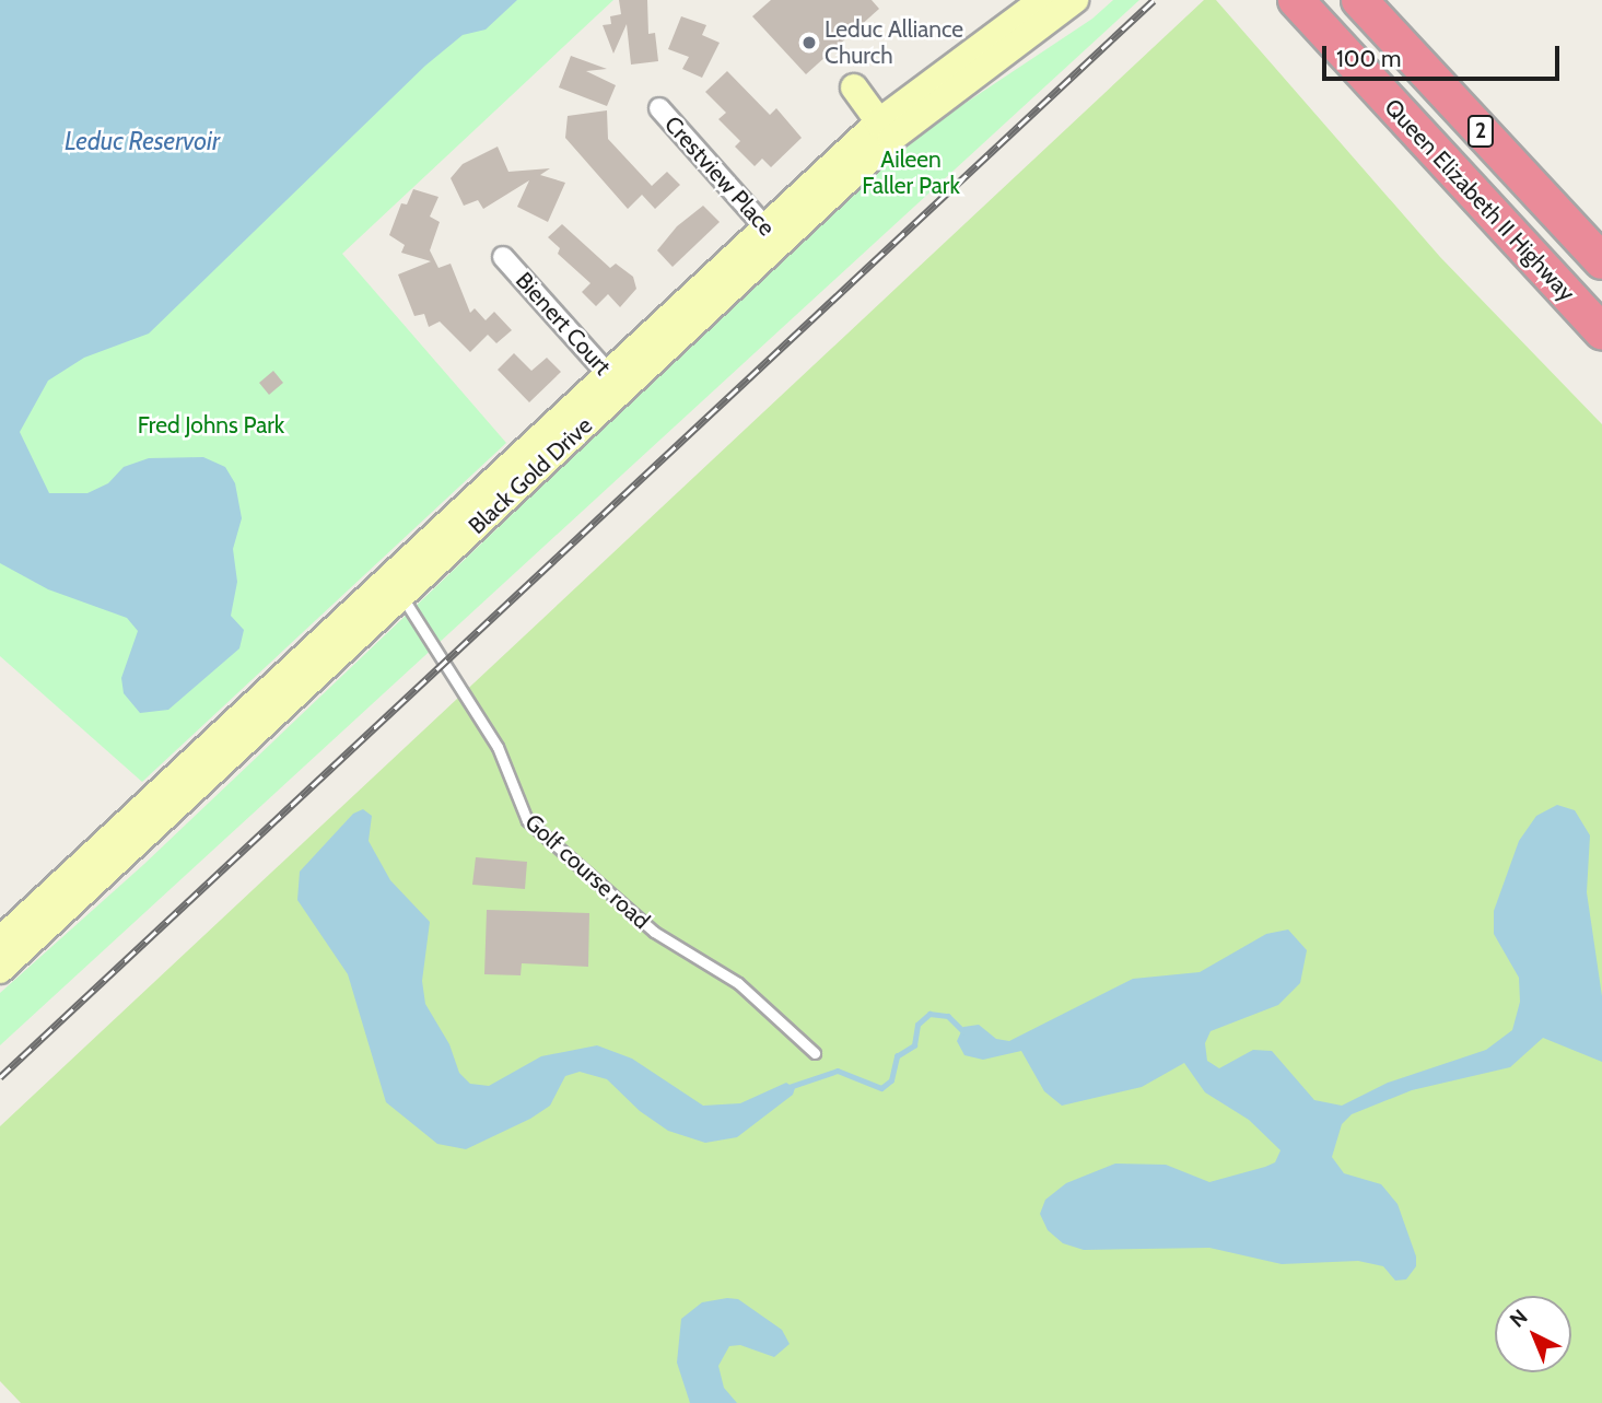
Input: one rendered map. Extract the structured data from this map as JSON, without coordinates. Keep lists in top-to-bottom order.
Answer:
{
  "streets": {
    "highway": ["2", "Queen Elizabeth II Highway"],
    "main road": ["Black Gold Drive"],
    "street": ["Crestview Place", "Bienert Court"],
    "lane": ["Golf course road"]
  },
  "crossings": [
    ["Crestview Place", "Black Gold Drive"],
    ["Bienert Court", "Black Gold Drive"],
    ["Black Gold Drive", "Golf course road"]
  ],
  "water": ["Leduc Reservoir"],
  "parks": ["Aileen Faller Park", "Fred Johns Park"],
  "places": ["Leduc Alliance Church"],
  "scale_bar": "100 m",
  "north": "top left"
}
